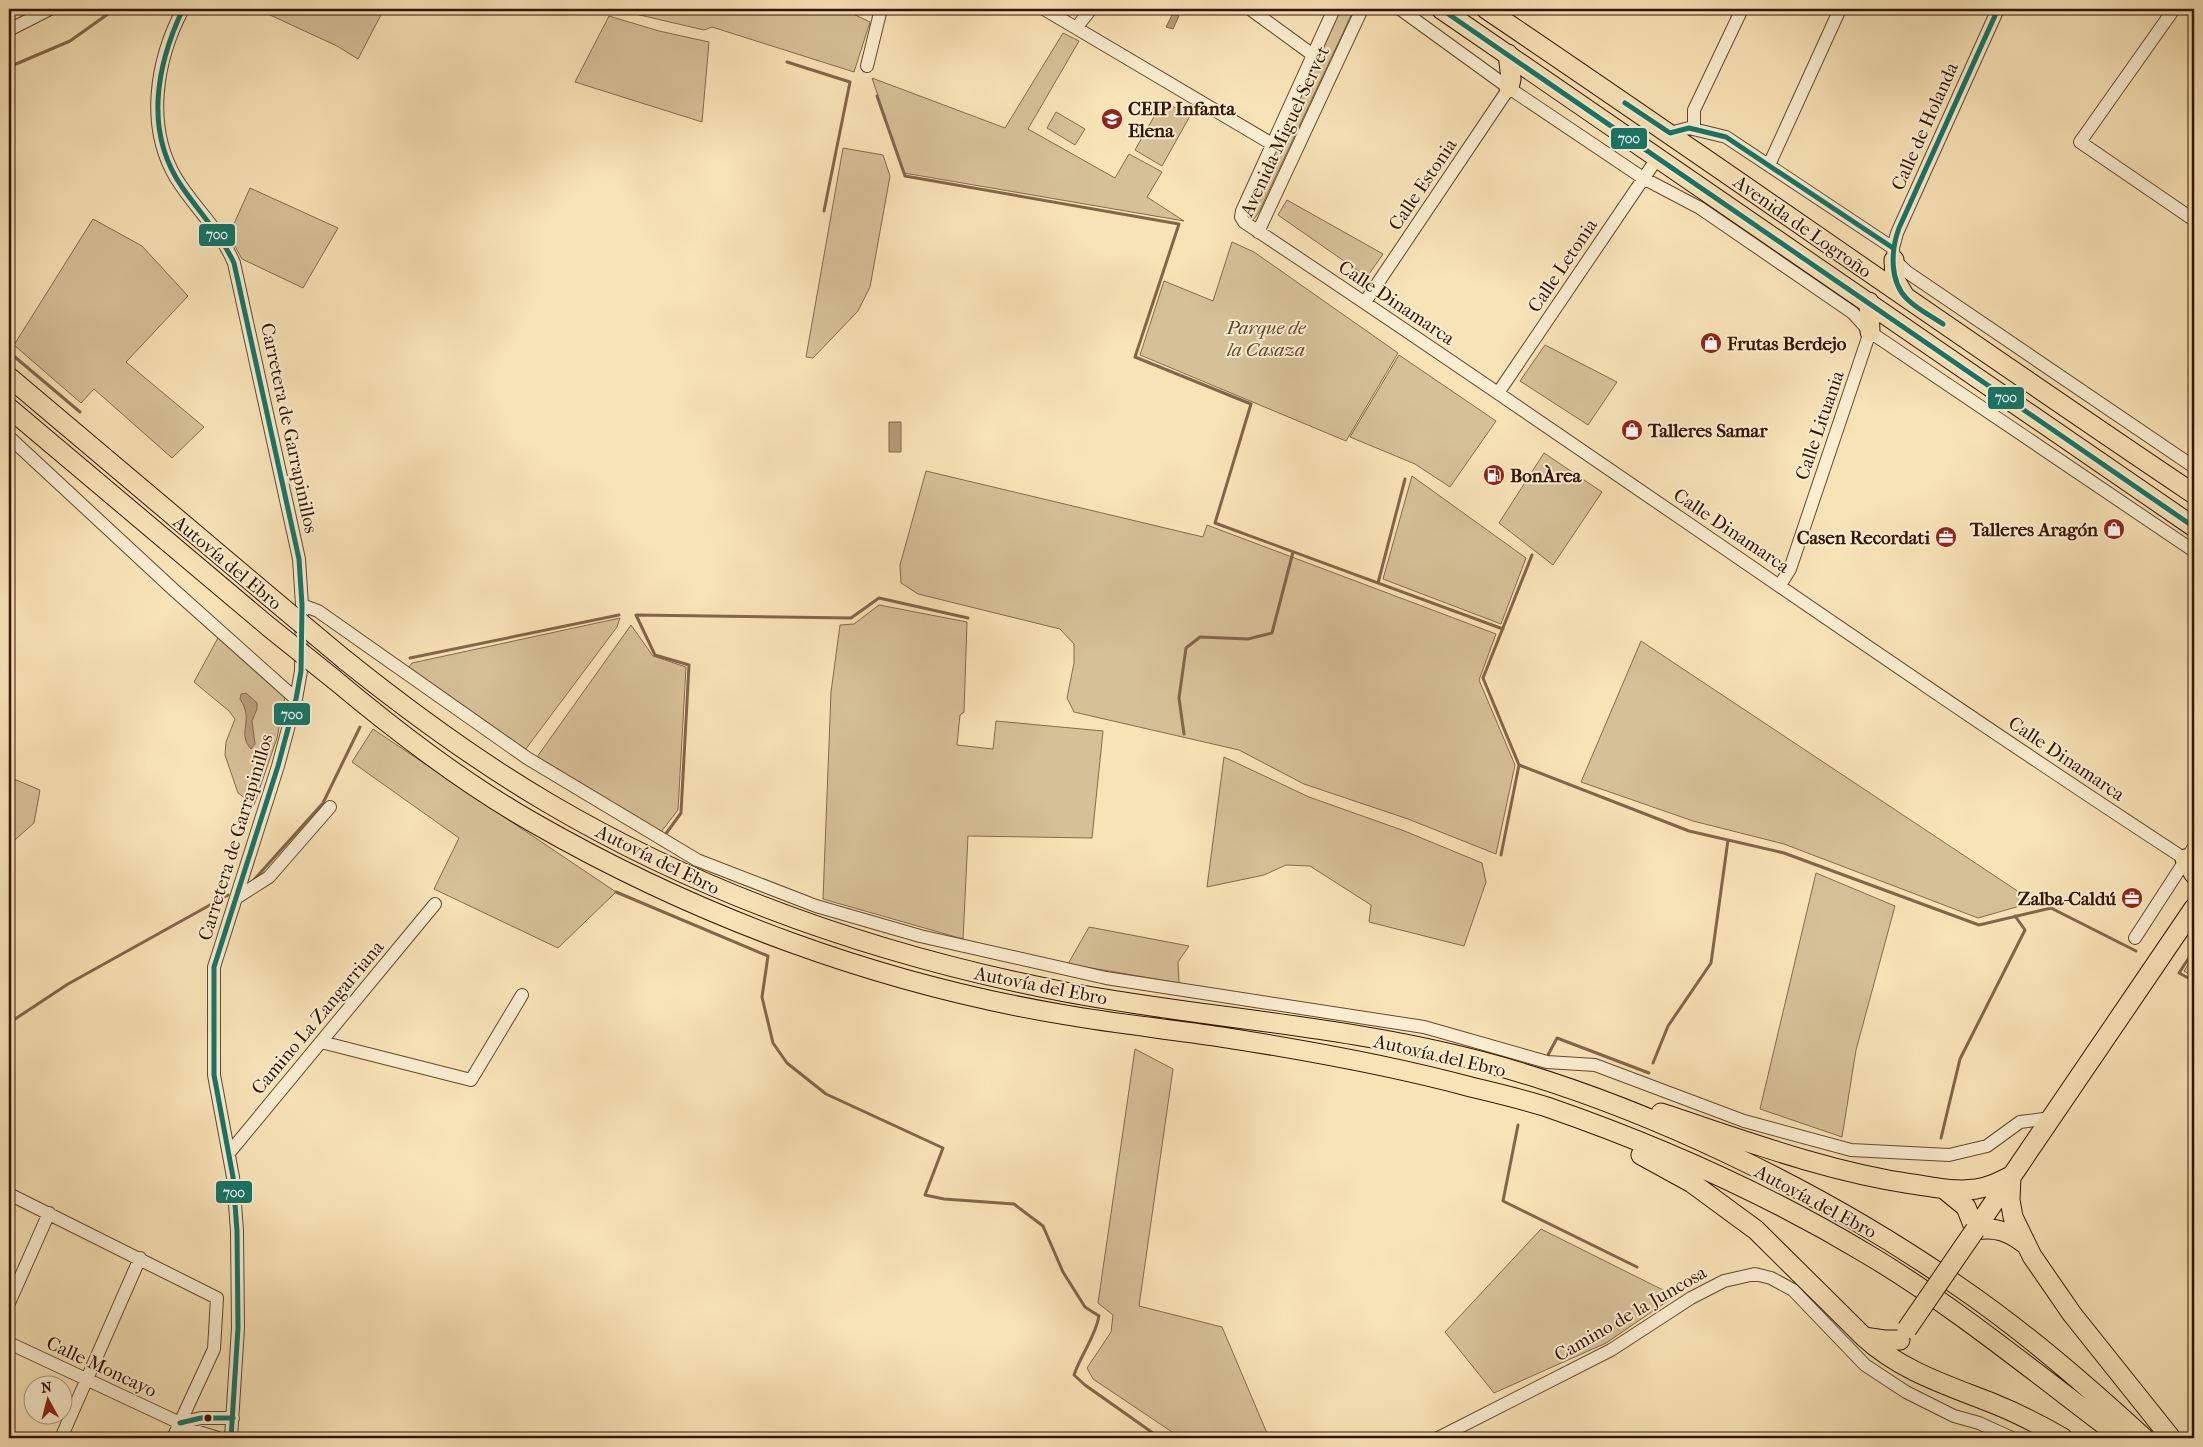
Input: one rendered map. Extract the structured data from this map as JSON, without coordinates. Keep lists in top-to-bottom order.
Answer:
{
  "streets": {
    "highway": ["Avenida de Logroño", "Autovía del Ebro"],
    "street": [
      "Calle de Holanda",
      "Avenida Miguel Servet",
      "Calle Estonia",
      "Calle Letonia",
      "Calle Dinamarca",
      "Calle Lituania",
      "Carretera de Garrapinillos",
      "Camino La Zangarriana",
      "Camino de la Juncosa",
      "Calle Moncayo"
    ]
  },
  "crossings": [
    ["Avenida Miguel Servet", "Calle Dinamarca"],
    ["Calle Estonia", "Calle Dinamarca"],
    ["Avenida de Logroño", "Calle Letonia"],
    ["Calle Letonia", "Calle Dinamarca"],
    ["Calle Dinamarca", "Calle Lituania"],
    ["Carretera de Garrapinillos", "Autovía del Ebro"],
    ["Carretera de Garrapinillos", "Camino La Zangarriana"]
  ],
  "parks": ["Parque de la Casaza"],
  "places": {
    "school or university": ["CEIP Infanta Elena"],
    "shop": ["Frutas Berdejo", "Talleres Samar", "Talleres Aragón"],
    "fuel station": ["BonÀrea"],
    "office": ["Casen Recordati", "Zalba-Caldú"]
  },
  "lines": ["transit line 700"],
  "north": "top"
}
